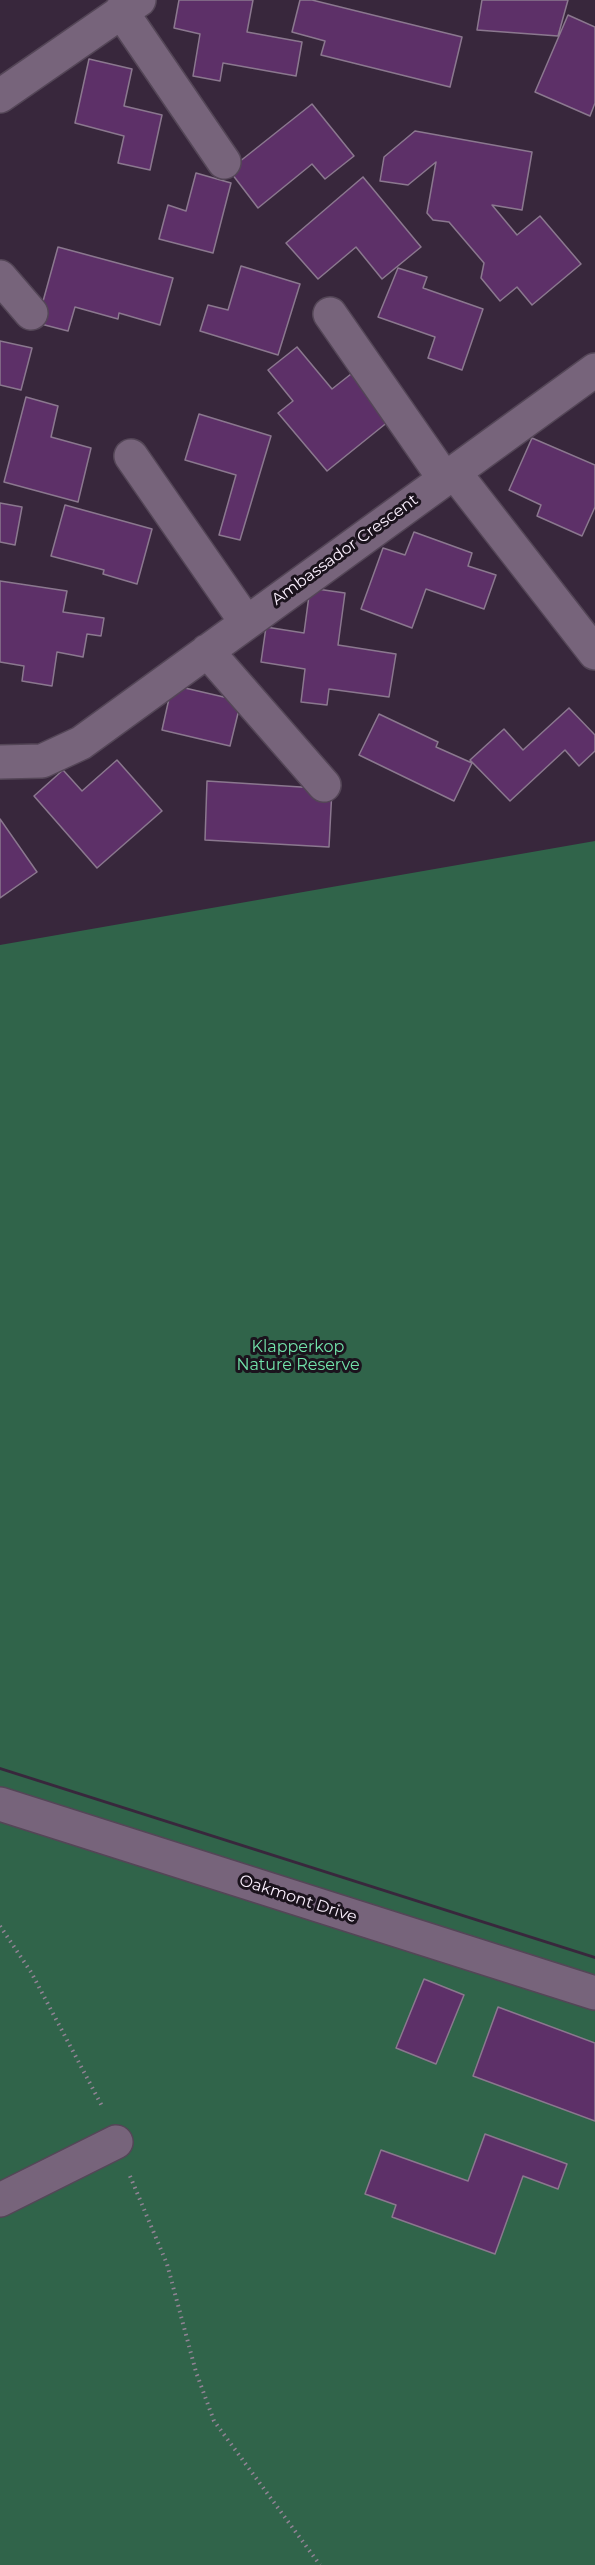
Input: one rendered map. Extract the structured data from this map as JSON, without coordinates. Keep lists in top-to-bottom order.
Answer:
{
  "streets": {
    "street": ["Ambassador Crescent", "Oakmont Drive"]
  },
  "parks": ["Klapperkop Nature Reserve"]
}
